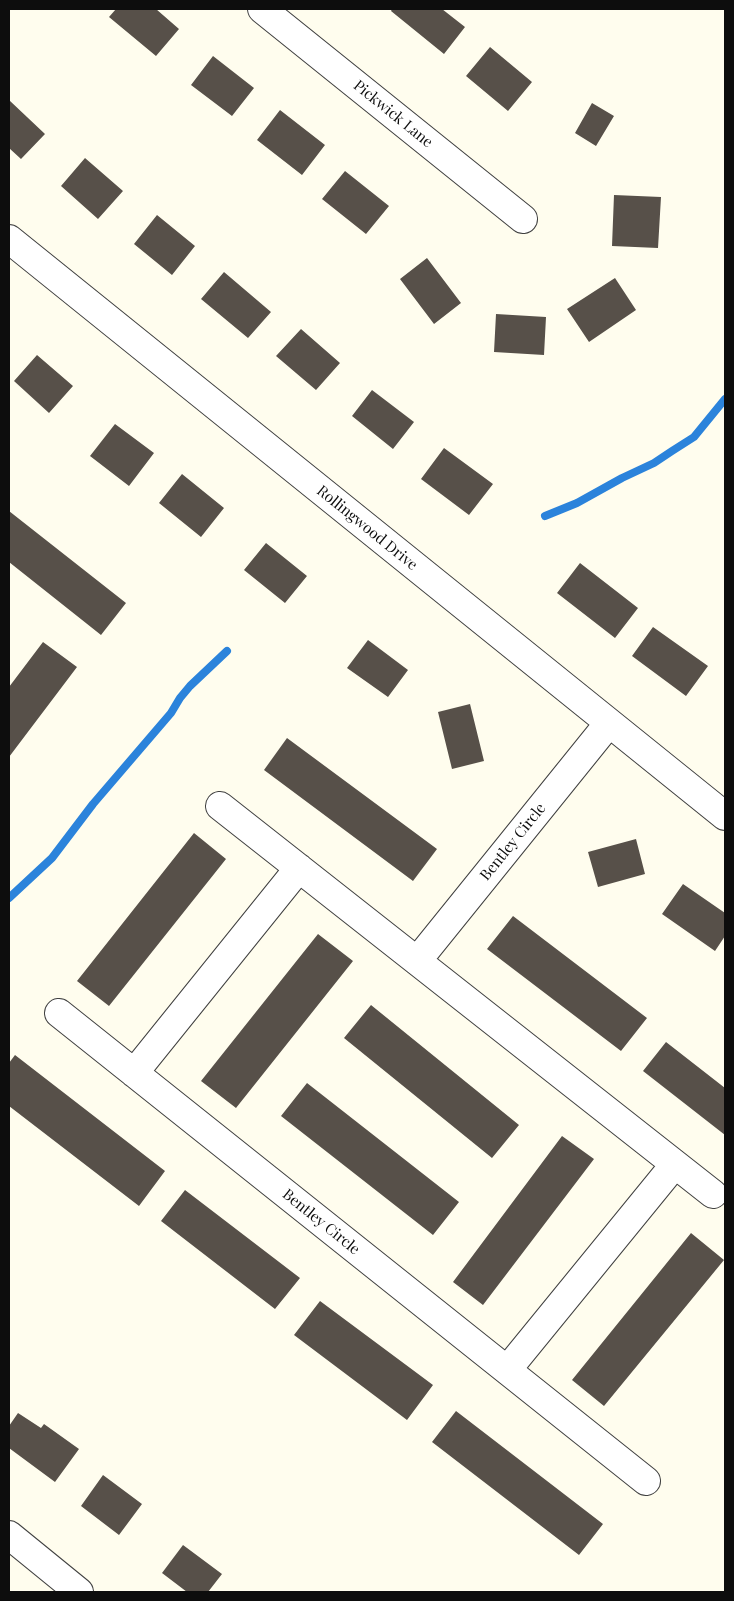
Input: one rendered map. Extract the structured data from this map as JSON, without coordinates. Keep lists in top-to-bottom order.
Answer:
{
  "streets": {
    "street": ["Pickwick Lane", "Rollingwood Drive", "Bentley Circle"]
  },
  "crossings": [
    ["Rollingwood Drive", "Bentley Circle"]
  ]
}
